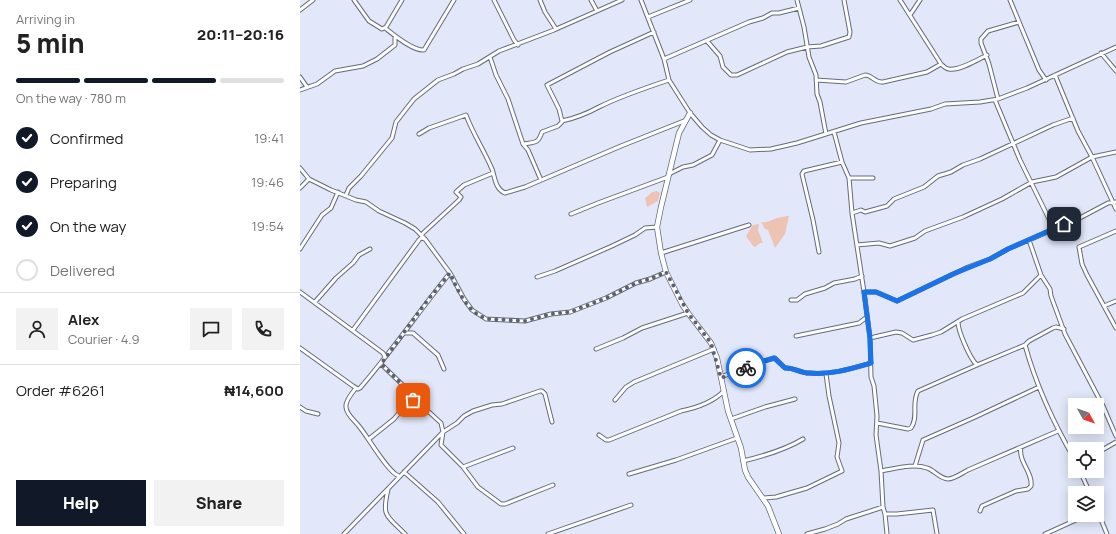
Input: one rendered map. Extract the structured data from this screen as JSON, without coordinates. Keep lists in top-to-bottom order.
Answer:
{
  "north": "bottom right",
  "page": {
    "heading": ["5 min", "Arriving in", "20:11–20:16"],
    "panel": [
      "Alex",
      "Courier · 4.9",
      "Order #6261",
      "₦14,600"
    ],
    "bar": "On the way · 780 m",
    "list": [
      ["Confirmed", "19:41"],
      ["Preparing", "19:46"],
      ["On the way", "19:54"],
      "Delivered"
    ],
    "buttons": ["Help", "Share"]
  }
}
